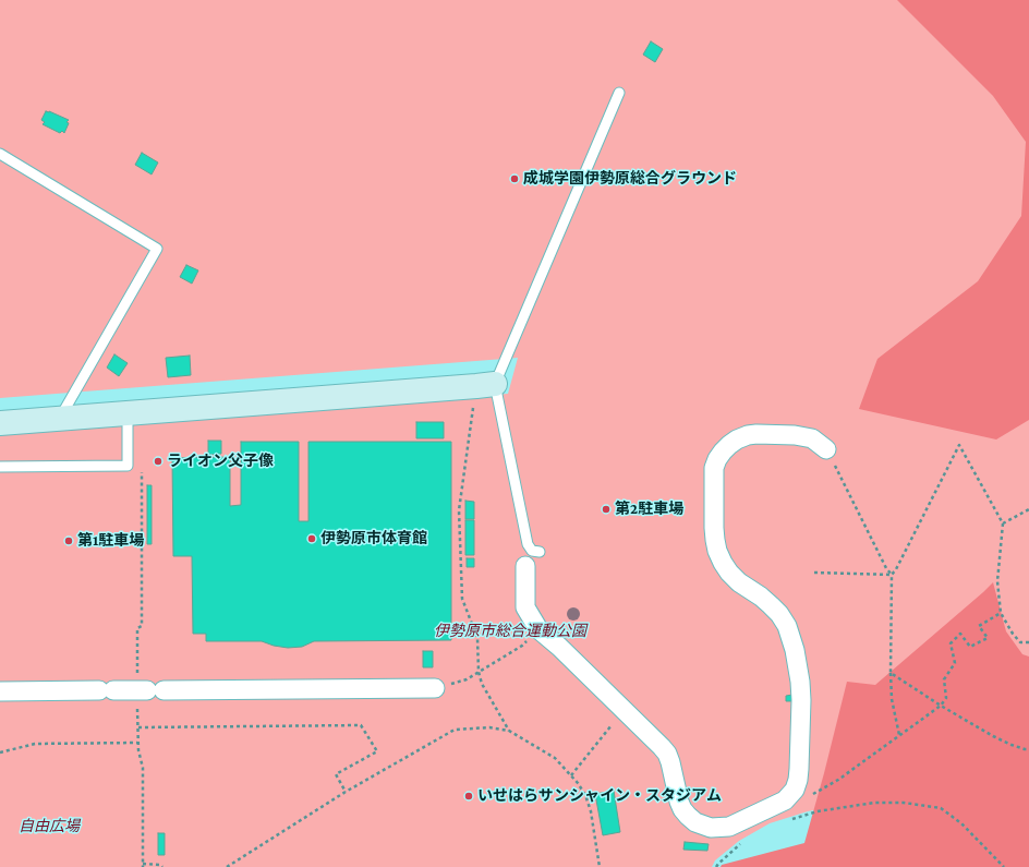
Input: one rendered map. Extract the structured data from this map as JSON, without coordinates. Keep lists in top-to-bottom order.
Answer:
{
  "parks": ["伊勢原市総合運動公園", "自由広場"],
  "places": [
    "成城学園伊勢原総合グラウンド",
    "ライオン父子像",
    "第2駐車場",
    "伊勢原市体育館",
    "第1駐車場",
    "いせはらサンシャイン・スタジアム"
  ]
}
